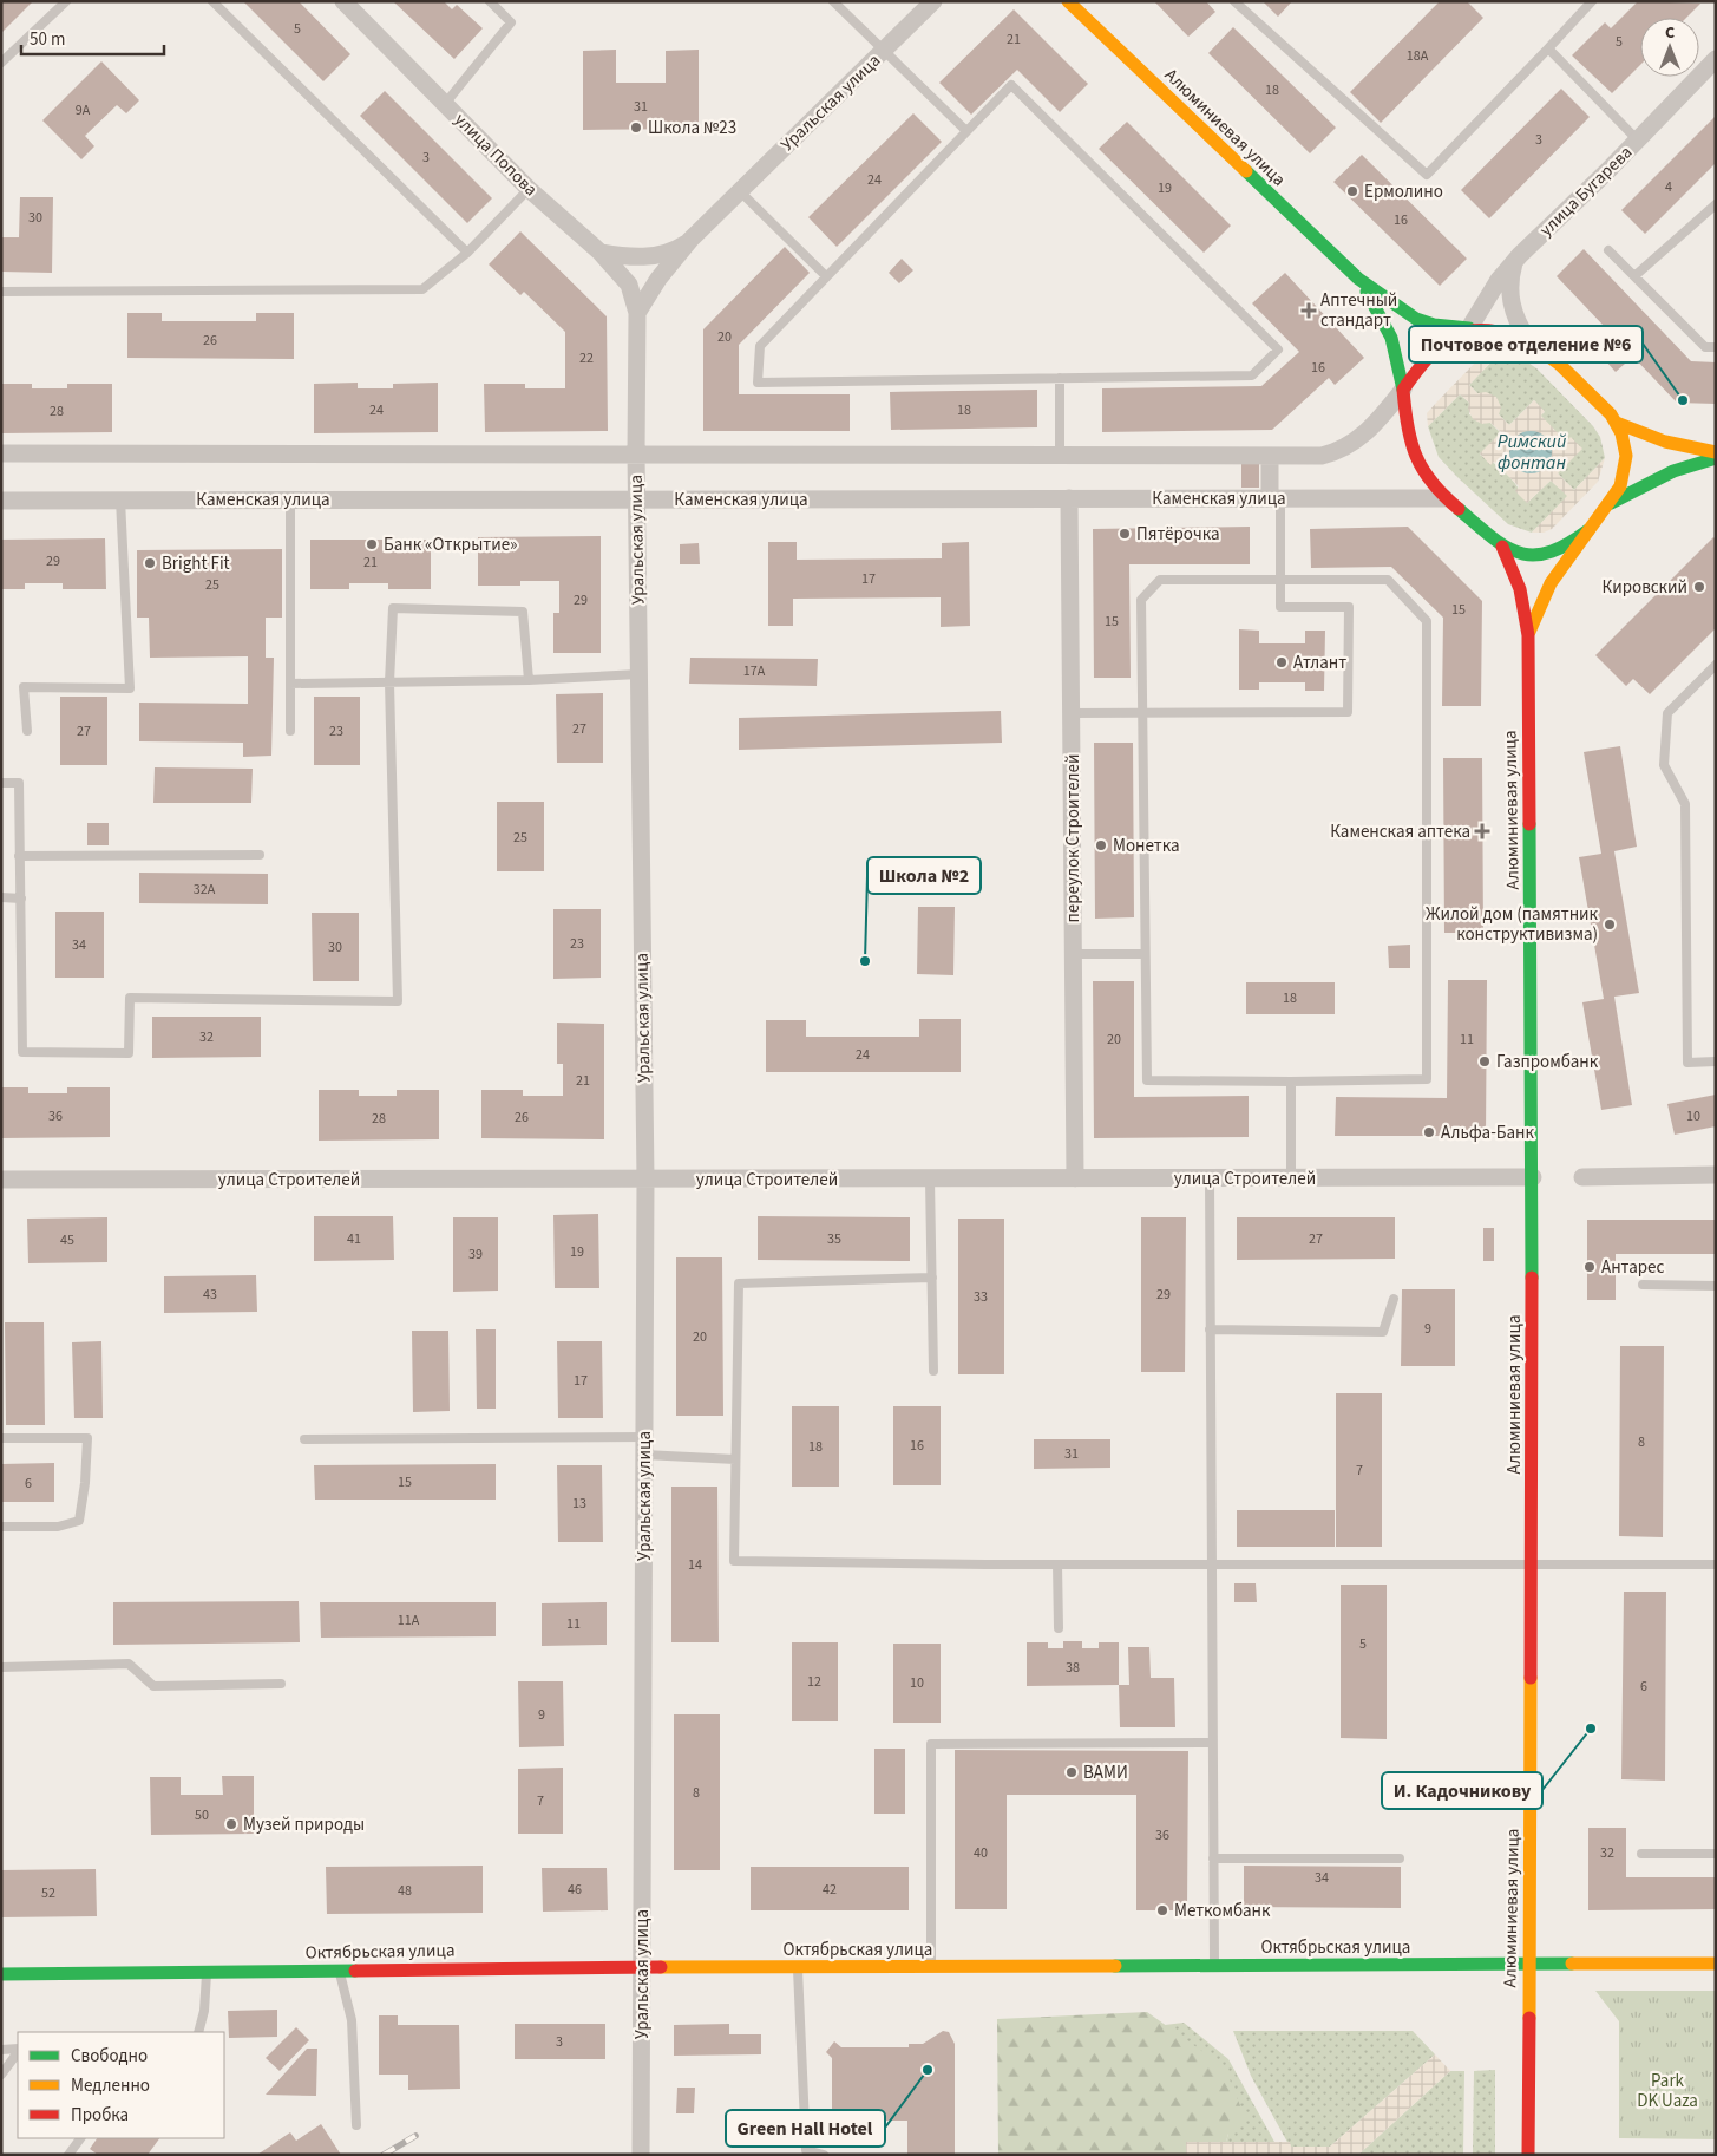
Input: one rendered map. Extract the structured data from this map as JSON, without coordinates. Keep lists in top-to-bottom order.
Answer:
{
  "streets": {
    "main road": ["Алюминиевая улица", "Октябрьская улица"],
    "street": [
      "Уральская улица",
      "улица Попова",
      "улица Бугарева",
      "Каменская улица",
      "переулок Строителей",
      "улица Строителей"
    ]
  },
  "crossings": [
    ["Уральская улица", "улица Попова"],
    ["Уральская улица", "Каменская улица"],
    ["Уральская улица", "улица Строителей"],
    ["Уральская улица", "Октябрьская улица"],
    ["Алюминиевая улица", "улица Строителей"],
    ["Алюминиевая улица", "Октябрьская улица"],
    ["Каменская улица", "переулок Строителей"],
    ["переулок Строителей", "улица Строителей"]
  ],
  "water": ["Римский фонтан"],
  "parks": ["Park DK Uaza"],
  "places": {
    "other": [
      "Школа №23",
      "Ермолино",
      "Почтовое отделение №6",
      "Пятёрочка",
      "Банк «Открытие»",
      "Bright Fit",
      "Кировский",
      "Атлант",
      "Монетка",
      "Жилой дом (памятник конструктивизма)",
      "Школа №2",
      "Газпромбанк",
      "Альфа-Банк",
      "Антарес",
      "И. Кадочникову",
      "ВАМИ",
      "Музей природы",
      "Меткомбанк",
      "Green Hall Hotel"
    ],
    "health": ["Аптечный стандарт", "Каменская аптека"]
  },
  "house_numbers": [
    "5",
    "21",
    "5",
    "18А",
    "18",
    "31",
    "9А",
    "3",
    "3",
    "24",
    "4",
    "19",
    "30",
    "16",
    "20",
    "26",
    "22",
    "16",
    "24",
    "18",
    "28",
    "29",
    "21",
    "17",
    "25",
    "29",
    "15",
    "15",
    "17А",
    "27",
    "27",
    "23",
    "25",
    "32А",
    "23",
    "34",
    "30",
    "18",
    "32",
    "20",
    "11",
    "24",
    "21",
    "36",
    "10",
    "26",
    "28",
    "41",
    "35",
    "27",
    "45",
    "19",
    "39",
    "43",
    "29",
    "33",
    "9",
    "20",
    "17",
    "8",
    "16",
    "18",
    "31",
    "7",
    "15",
    "6",
    "13",
    "14",
    "11А",
    "11",
    "5",
    "38",
    "12",
    "10",
    "6",
    "9",
    "8",
    "7",
    "50",
    "36",
    "40",
    "32",
    "34",
    "46",
    "42",
    "48",
    "52",
    "3"
  ],
  "legend": ["Свободно", "Медленно", "Пробка"],
  "scale_bar": "50 m",
  "north": "top"
}
